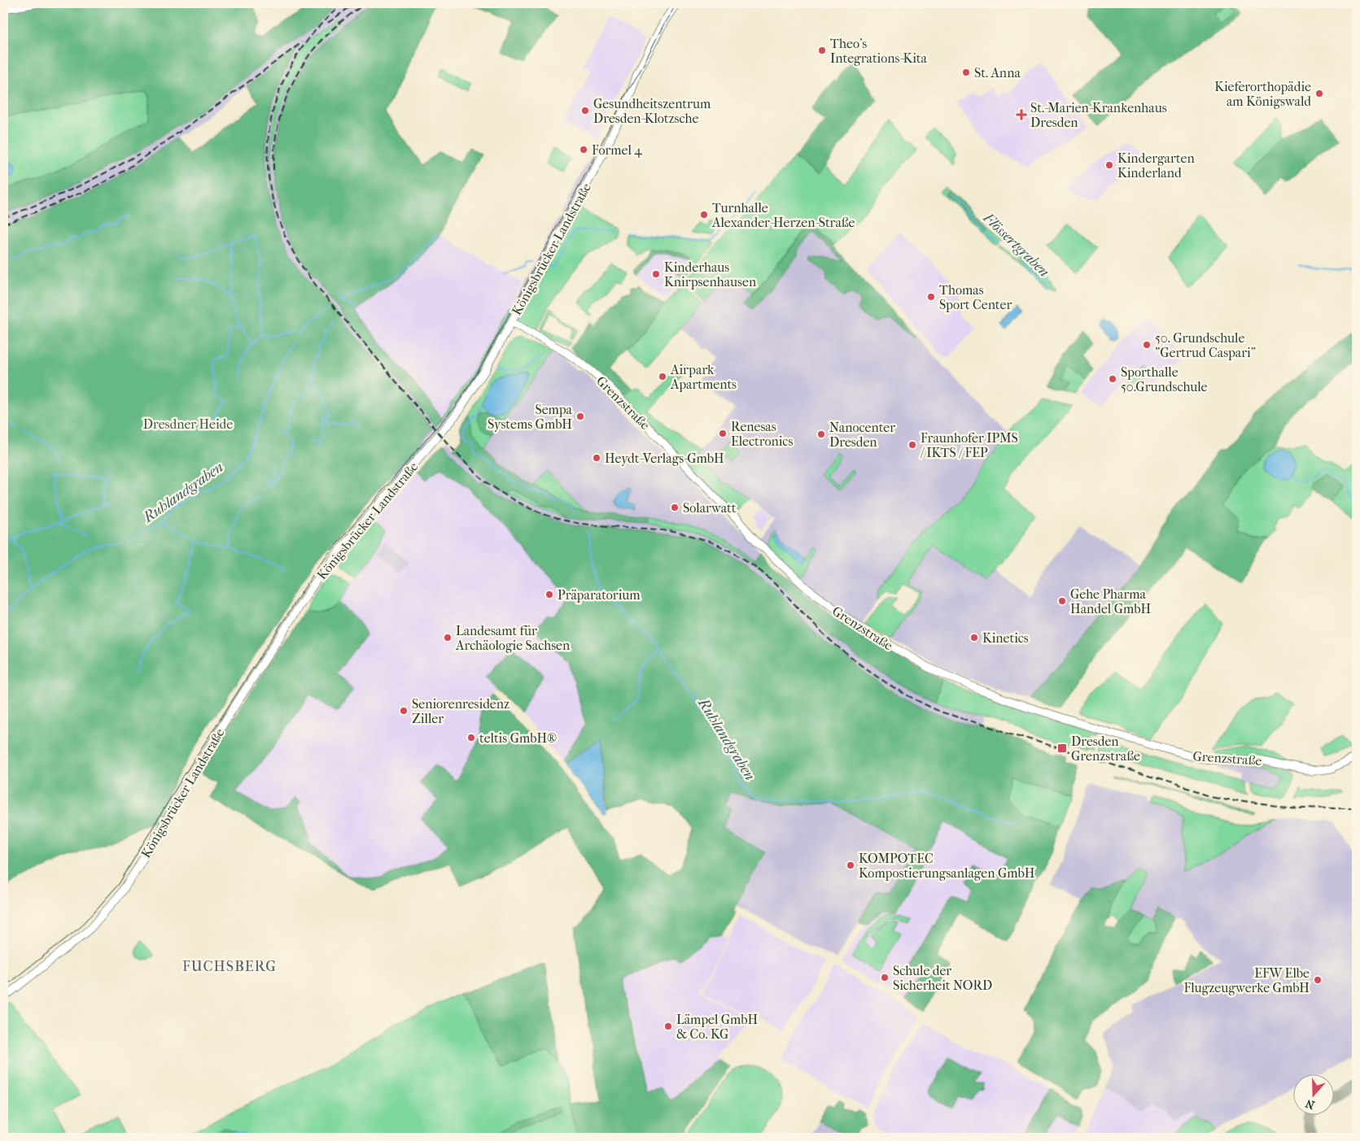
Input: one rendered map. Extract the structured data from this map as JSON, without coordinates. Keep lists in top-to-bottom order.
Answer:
{
  "streets": {
    "main road": ["Königsbrücker Landstraße", "Grenzstraße"]
  },
  "crossings": [
    ["Königsbrücker Landstraße", "Grenzstraße"]
  ],
  "districts": ["FUCHSBERG"],
  "water": ["Flössertgraben", "Ruhlandgraben"],
  "parks": ["Dresdner Heide"],
  "places": {
    "other": [
      "Theo's Integrations-Kita",
      "St. Anna",
      "Kieferorthopädie am Königswald",
      "Gesundheitszentrum Dresden-Klotzsche",
      "Formel 4",
      "Kindergarten Kinderland",
      "Turnhalle Alexander-Herzen-Straße",
      "Kinderhaus Knirpsenhausen",
      "Thomas Sport Center",
      "50. Grundschule \"Gertrud Caspari\"",
      "Airpark Apartments",
      "Sporthalle 50.Grundschule",
      "Sempa Systems GmbH",
      "Renesas Electronics",
      "Nanocenter Dresden",
      "Fraunhofer IPMS / IKTS / FEP",
      "Heydt-Verlags-GmbH",
      "Solarwatt",
      "Präparatorium",
      "Gehe Pharma Handel GmbH",
      "Landesamt für Archäologie Sachsen",
      "Kinetics",
      "Seniorenresidenz Ziller",
      "teltis GmbH®",
      "KOMPOTEC Kompostierungsanlagen GmbH",
      "Schule der Sicherheit NORD",
      "EFW Elbe Flugzeugwerke GmbH",
      "Lämpel GmbH & Co. KG"
    ],
    "health": ["St.-Marien-Krankenhaus Dresden"],
    "transit": ["Dresden Grenzstraße"]
  },
  "north": "bottom"
}
